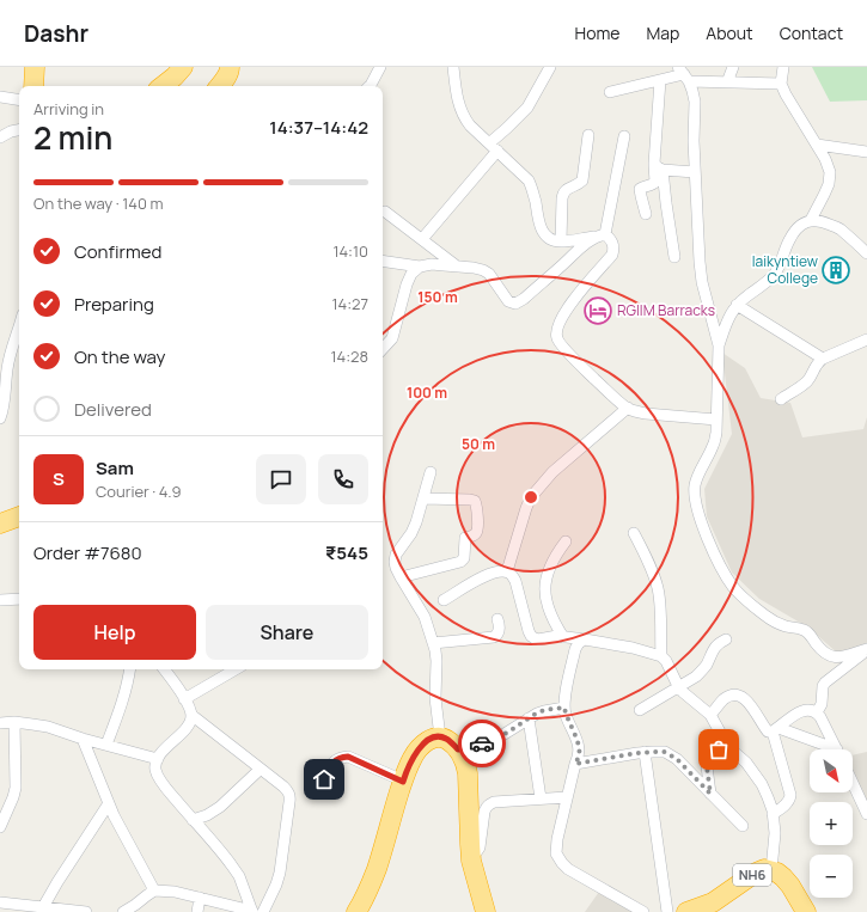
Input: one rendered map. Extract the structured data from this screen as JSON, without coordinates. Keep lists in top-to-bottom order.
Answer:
{
  "streets": {
    "highway": ["NH6"]
  },
  "places": {
    "building": ["Iaikyntiew College"],
    "hotel": ["RGIIM Barracks"]
  },
  "north": "bottom right",
  "page": {
    "header": "Dashr",
    "nav": [
      "Home",
      "Map",
      "About",
      "Contact"
    ],
    "heading": ["2 min", "Arriving in", "14:37–14:42"],
    "panel": [
      "Sam",
      "Courier · 4.9",
      "Order #7680",
      "₹545"
    ],
    "bar": "On the way · 140 m",
    "list": [
      ["Confirmed", "14:10"],
      ["Preparing", "14:27"],
      ["On the way", "14:28"],
      "Delivered"
    ],
    "round": "S",
    "buttons": ["Help", "Share"],
    "map_buttons": ["+", "−"]
  },
  "rings": ["150 m", "100 m", "50 m"]
}
